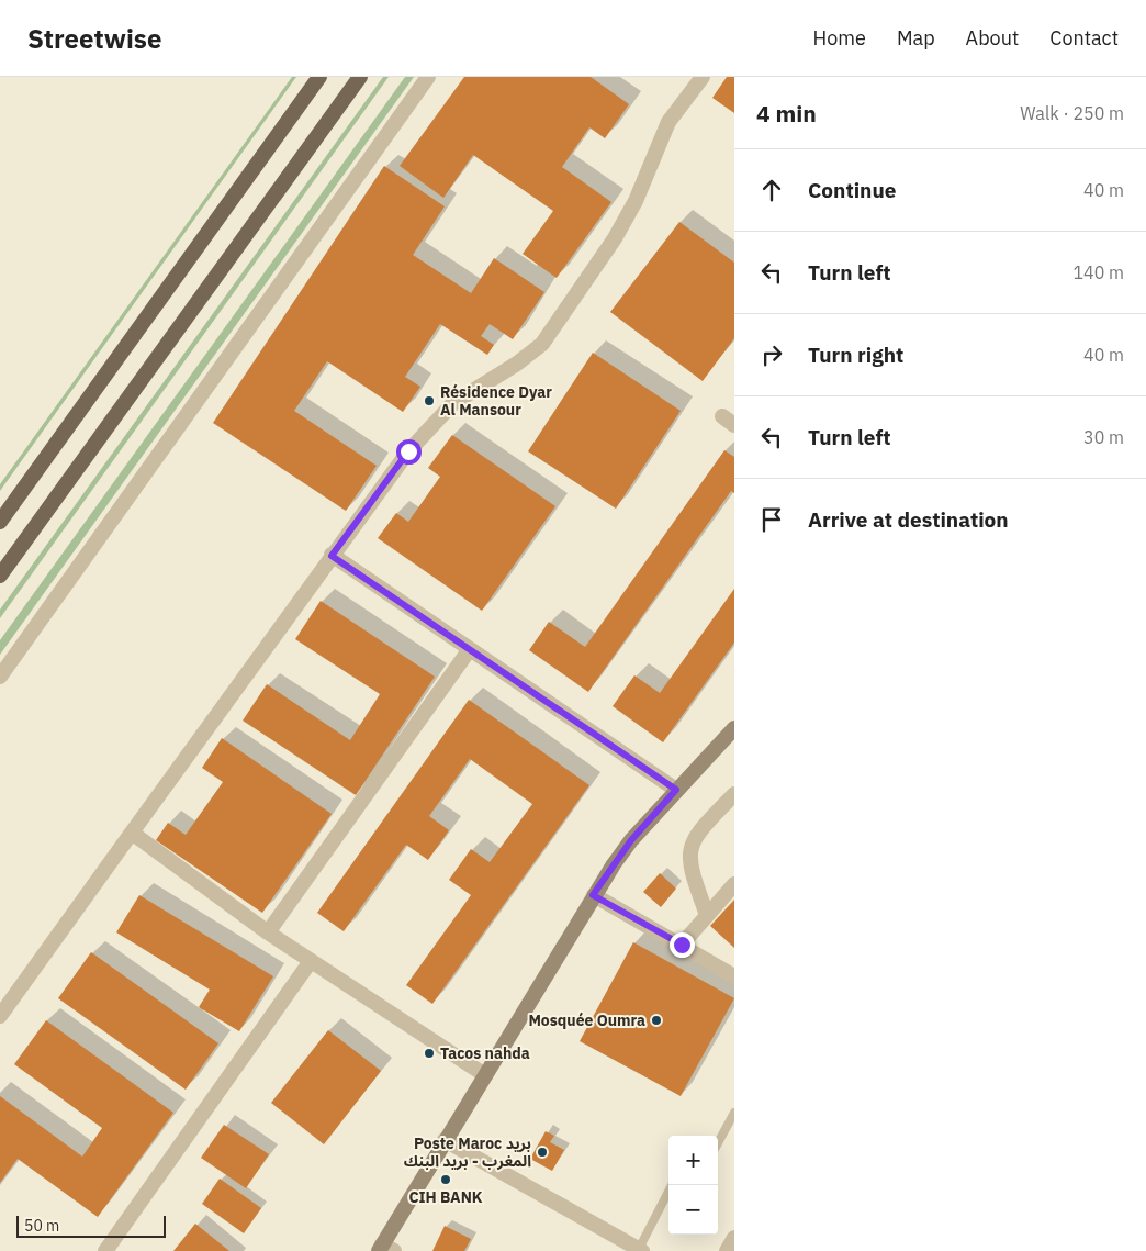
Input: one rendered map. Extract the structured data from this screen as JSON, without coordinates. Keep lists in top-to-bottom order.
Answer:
{
  "places": [
    "Résidence Dyar Al Mansour",
    "Mosquée Oumra",
    "Tacos nahda",
    "Poste Maroc بريد المغرب - بريد البنك",
    "CIH BANK"
  ],
  "scale_bar": "50 m",
  "page": {
    "header": "Streetwise",
    "nav": [
      "Home",
      "Map",
      "About",
      "Contact"
    ],
    "heading": ["4 min", "Walk · 250 m"],
    "list": [
      ["Continue", "40 m"],
      ["Turn left", "140 m"],
      ["Turn right", "40 m"],
      ["Turn left", "30 m"],
      "Arrive at destination"
    ],
    "map_buttons": ["+", "−"],
    "scale": "50 m"
  }
}
